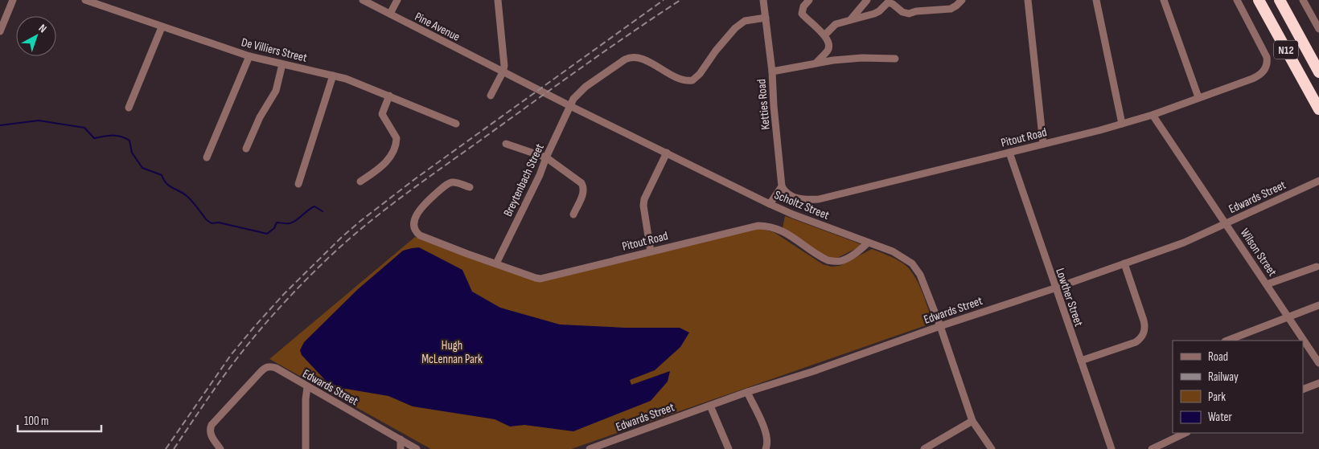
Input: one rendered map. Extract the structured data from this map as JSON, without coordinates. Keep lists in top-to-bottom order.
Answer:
{
  "streets": {
    "highway": ["N12"],
    "street": [
      "Pine Avenue",
      "De Villiers Street",
      "Ketties Road",
      "Pitout Road",
      "Breytenbach Street",
      "Edwards Street",
      "Scholtz Street",
      "Wilson Street",
      "Lowther Street"
    ]
  },
  "crossings": [
    ["Pine Avenue", "Scholtz Street"],
    ["Ketties Road", "Pitout Road"],
    ["Ketties Road", "Breytenbach Street"],
    ["Pitout Road", "Breytenbach Street"],
    ["Pitout Road", "Scholtz Street"],
    ["Pitout Road", "Wilson Street"],
    ["Pitout Road", "Lowther Street"],
    ["Breytenbach Street", "Scholtz Street"],
    ["Edwards Street", "Scholtz Street"],
    ["Edwards Street", "Wilson Street"],
    ["Edwards Street", "Lowther Street"]
  ],
  "parks": ["Hugh McLennan Park"],
  "legend": [
    "Road",
    "Railway",
    "Park",
    "Water"
  ],
  "scale_bar": "100 m",
  "north": "top right"
}
